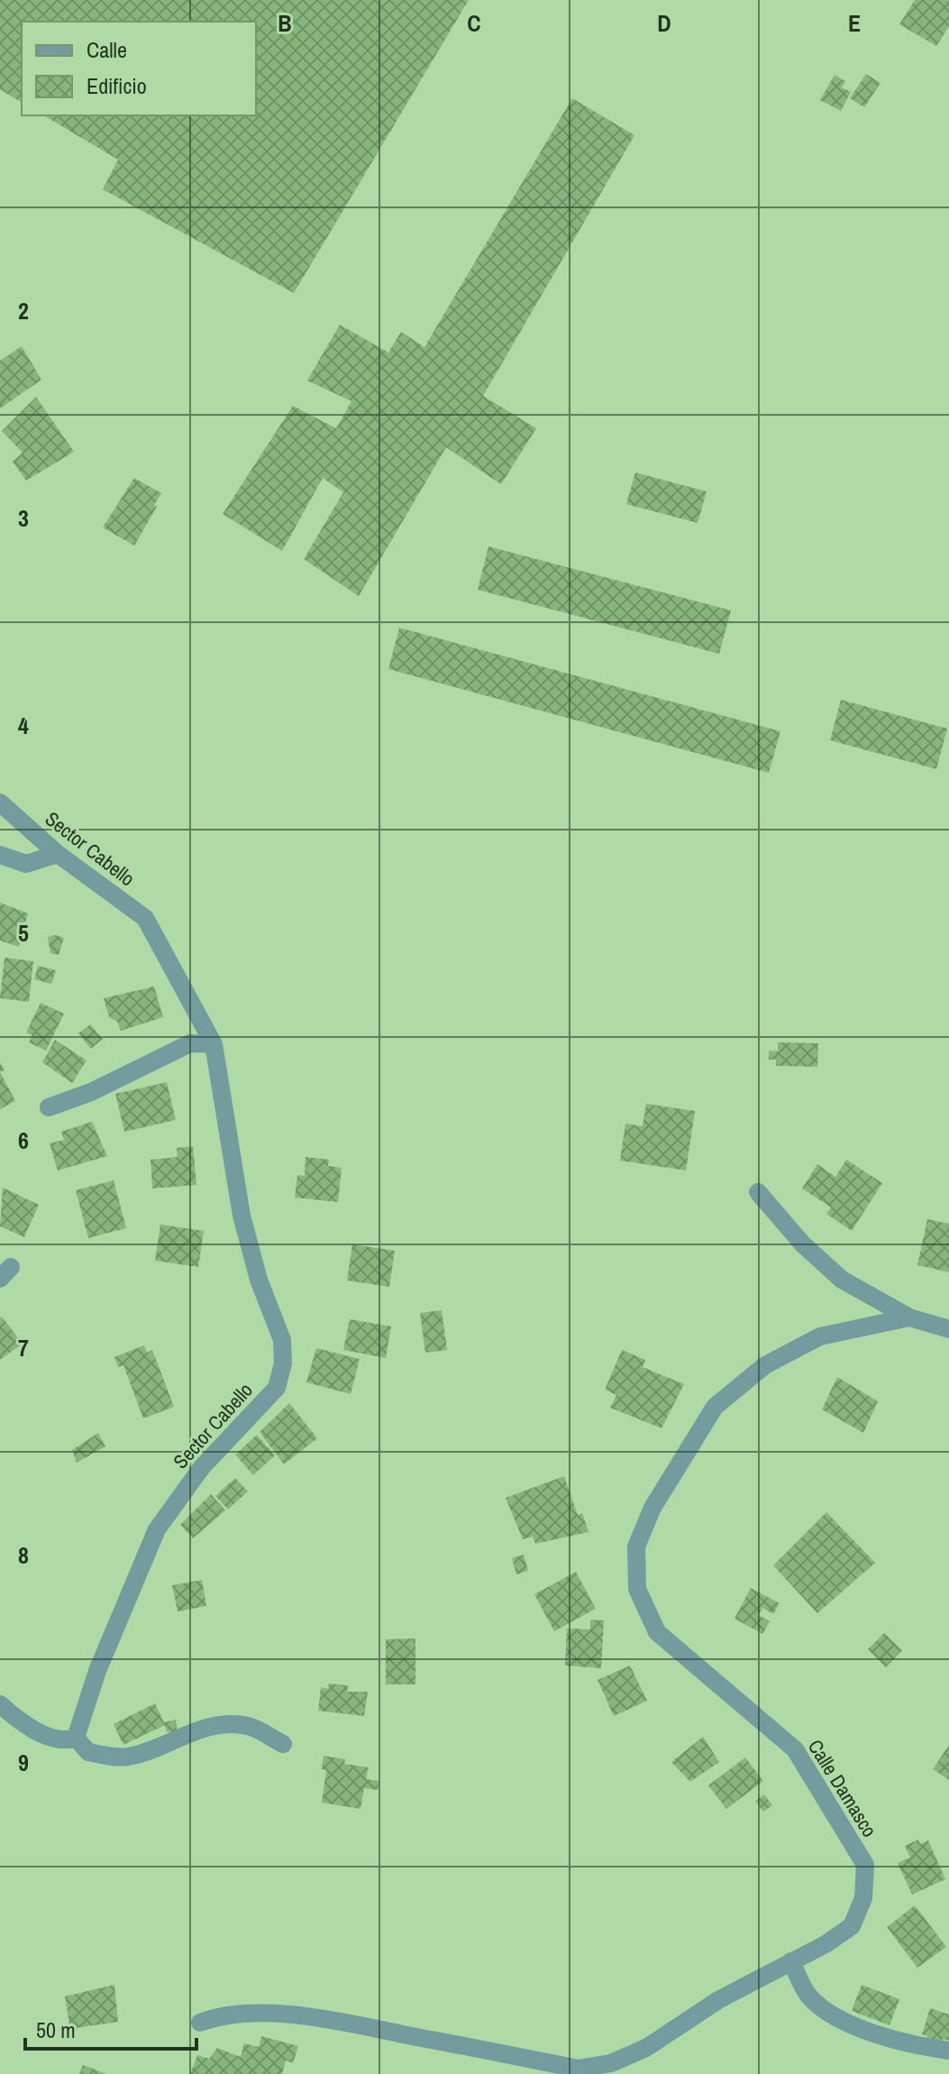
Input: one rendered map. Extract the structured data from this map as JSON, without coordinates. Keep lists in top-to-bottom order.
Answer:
{
  "streets": {
    "street": ["Sector Cabello", "Calle Damasco"]
  },
  "legend": ["Calle", "Edificio"],
  "scale_bar": "50 m",
  "grid": {
    "columns": [
      "B",
      "C",
      "D",
      "E"
    ],
    "rows": [
      "2",
      "3",
      "4",
      "5",
      "6",
      "7",
      "8",
      "9"
    ]
  }
}
